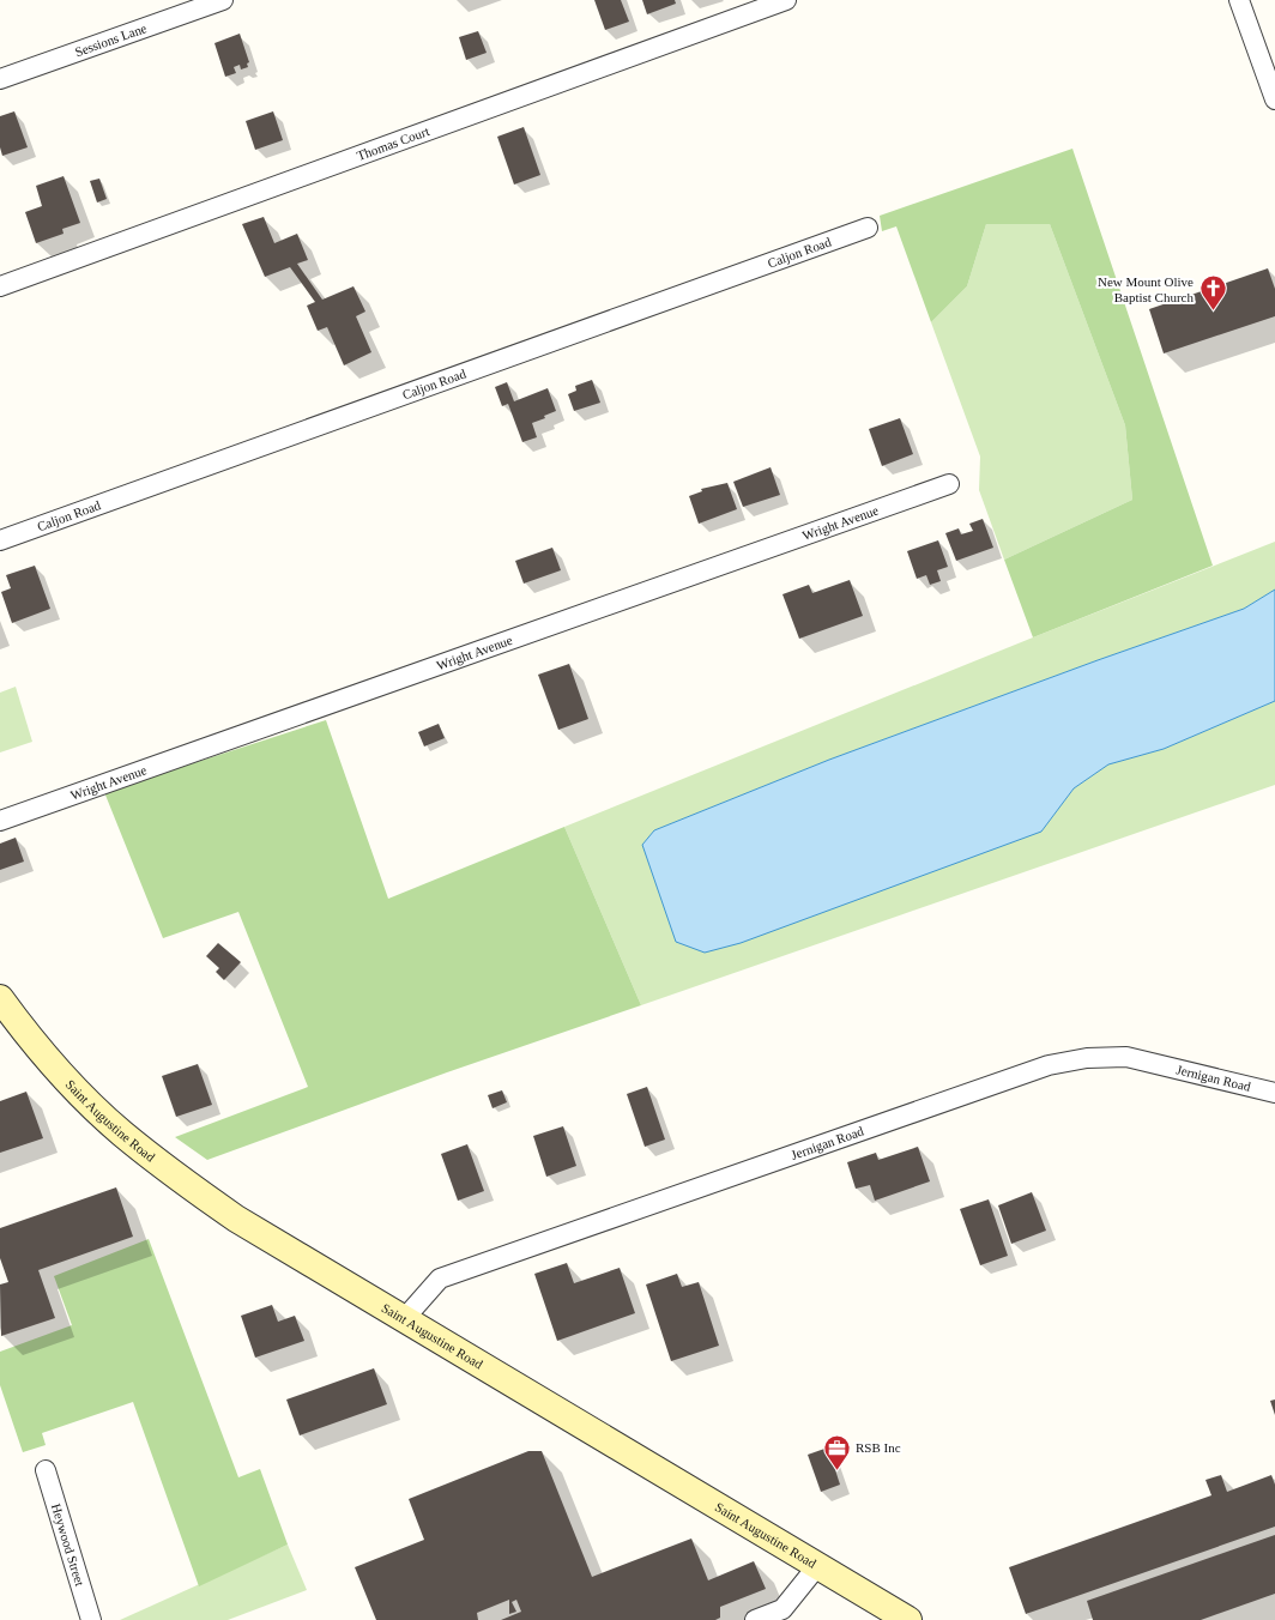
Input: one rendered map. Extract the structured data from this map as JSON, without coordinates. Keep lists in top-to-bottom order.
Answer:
{
  "streets": {
    "main road": ["Saint Augustine Road"],
    "street": [
      "Sessions Lane",
      "Thomas Court",
      "Caljon Road",
      "Wright Avenue",
      "Jernigan Road",
      "Heywood Street"
    ]
  },
  "crossings": [
    ["Jernigan Road", "Saint Augustine Road"]
  ],
  "places": {
    "church": ["New Mount Olive Baptist Church"],
    "office": ["RSB Inc"]
  }
}
